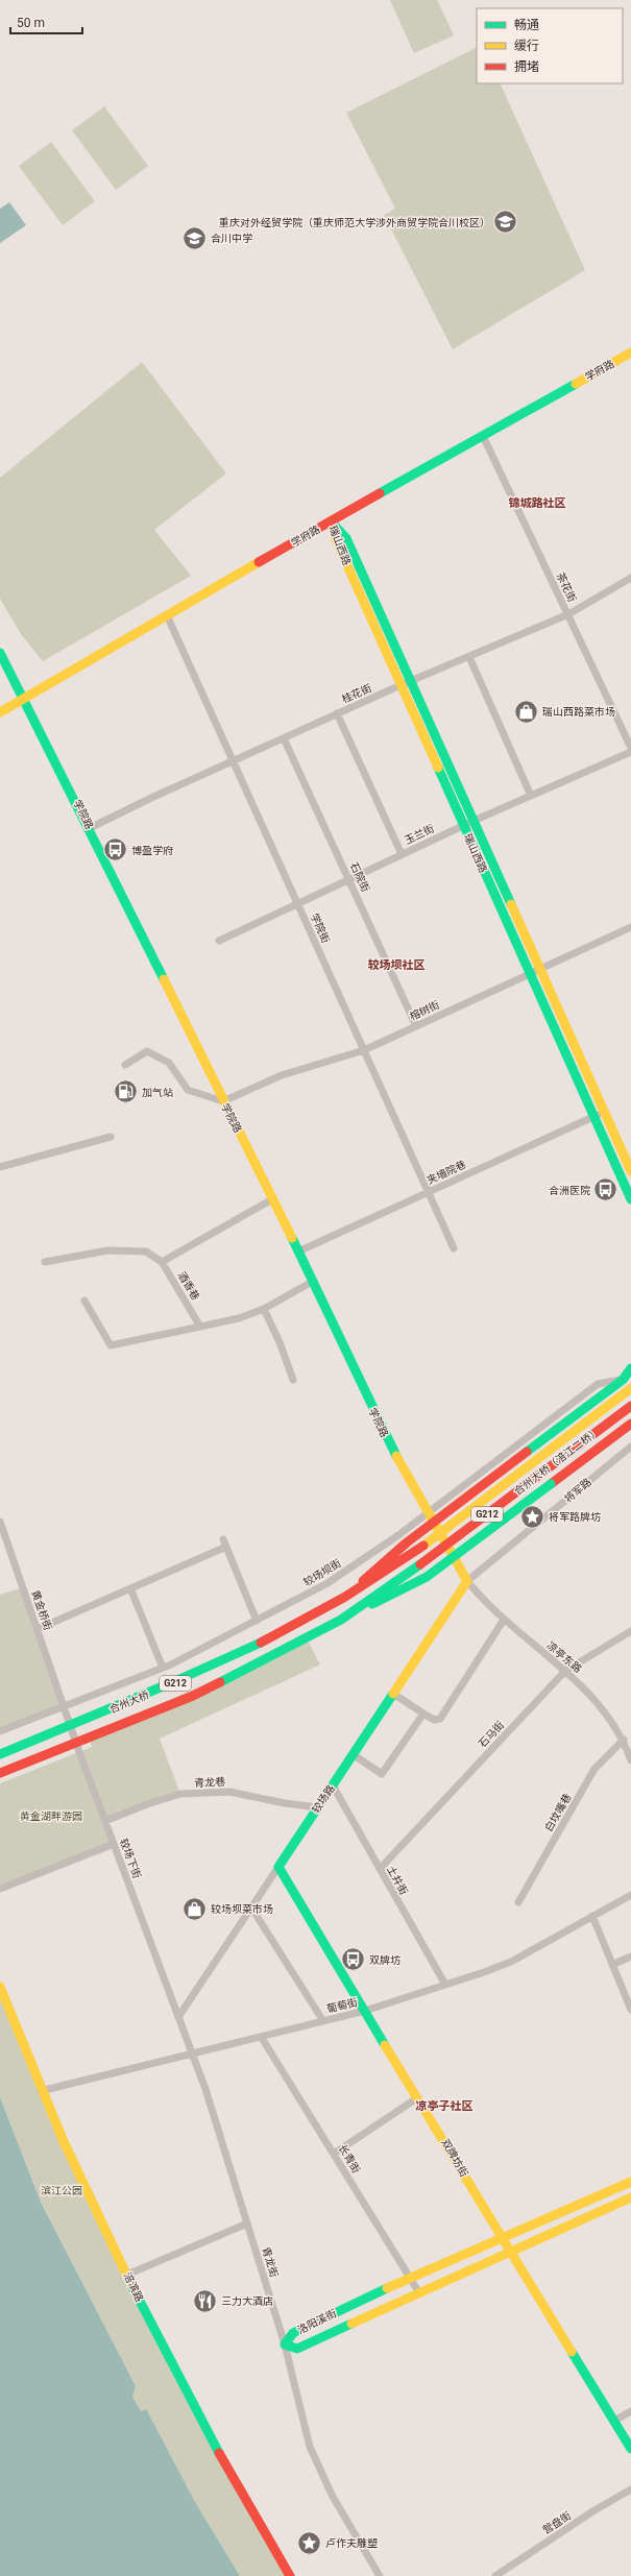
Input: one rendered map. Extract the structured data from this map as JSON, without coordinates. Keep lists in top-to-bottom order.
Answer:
{
  "streets": {
    "main road": [
      "学府路",
      "瑞山西路",
      "学院路",
      "合州大桥（涪江二桥）",
      "G212",
      "合州大桥",
      "较场路",
      "双牌坊街",
      "涪滨路",
      "洛阳溪街"
    ],
    "street": [
      "茶花街",
      "桂花街",
      "玉兰街",
      "石院街",
      "学院街",
      "榕树街",
      "夹墙院巷",
      "酒香巷",
      "将军路",
      "较场坝街",
      "黄金桥街",
      "凉亭东路",
      "石马街",
      "青龙巷",
      "白坟嘴巷",
      "较场下街",
      "土井街",
      "葡萄街",
      "长青街",
      "青龙街",
      "营盘街"
    ]
  },
  "crossings": [
    ["学府路", "瑞山西路"],
    ["学府路", "茶花街"],
    ["学府路", "学院路"],
    ["学府路", "学院街"],
    ["瑞山西路", "桂花街"],
    ["瑞山西路", "玉兰街"],
    ["瑞山西路", "榕树街"],
    ["瑞山西路", "夹墙院巷"],
    ["茶花街", "桂花街"],
    ["桂花街", "学院路"],
    ["桂花街", "石院街"],
    ["桂花街", "学院街"],
    ["学院路", "榕树街"],
    ["学院路", "夹墙院巷"],
    ["学院路", "将军路"],
    ["学院路", "较场坝街"],
    ["学院路", "凉亭东路"],
    ["学院路", "较场路"],
    ["玉兰街", "石院街"],
    ["玉兰街", "学院街"],
    ["石院街", "榕树街"],
    ["学院街", "榕树街"],
    ["学院街", "夹墙院巷"],
    ["合州大桥（涪江二桥）", "合州大桥"],
    ["将军路", "凉亭东路"],
    ["将军路", "较场路"],
    ["较场坝街", "黄金桥街"],
    ["较场坝街", "较场下街"],
    ["黄金桥街", "较场下街"],
    ["凉亭东路", "石马街"],
    ["凉亭东路", "较场路"],
    ["凉亭东路", "白坟嘴巷"],
    ["石马街", "土井街"],
    ["青龙巷", "较场路"],
    ["青龙巷", "较场下街"],
    ["较场路", "较场下街"],
    ["较场路", "土井街"],
    ["较场路", "双牌坊街"],
    ["较场路", "青龙街"],
    ["较场下街", "青龙街"],
    ["土井街", "葡萄街"],
    ["葡萄街", "双牌坊街"],
    ["葡萄街", "长青街"],
    ["葡萄街", "青龙街"],
    ["葡萄街", "涪滨路"],
    ["双牌坊街", "洛阳溪街"],
    ["长青街", "洛阳溪街"],
    ["青龙街", "洛阳溪街"]
  ],
  "districts": ["锦城路社区", "较场坝社区", "凉亭子社区"],
  "parks": ["黄金湖畔游园", "滨江公园"],
  "places": {
    "school or university": ["重庆对外经贸学院（重庆师范大学涉外商贸学院合川校区）", "合川中学"],
    "shop": ["瑞山西路菜市场", "较场坝菜市场"],
    "bus stop": ["博盈学府", "合洲医院", "双牌坊"],
    "fuel station": ["加气站"],
    "place": ["将军路牌坊", "卢作夫雕塑"],
    "restaurant": ["三力大酒店"]
  },
  "legend": ["畅通", "缓行", "拥堵"],
  "scale_bar": "50 m"
}
